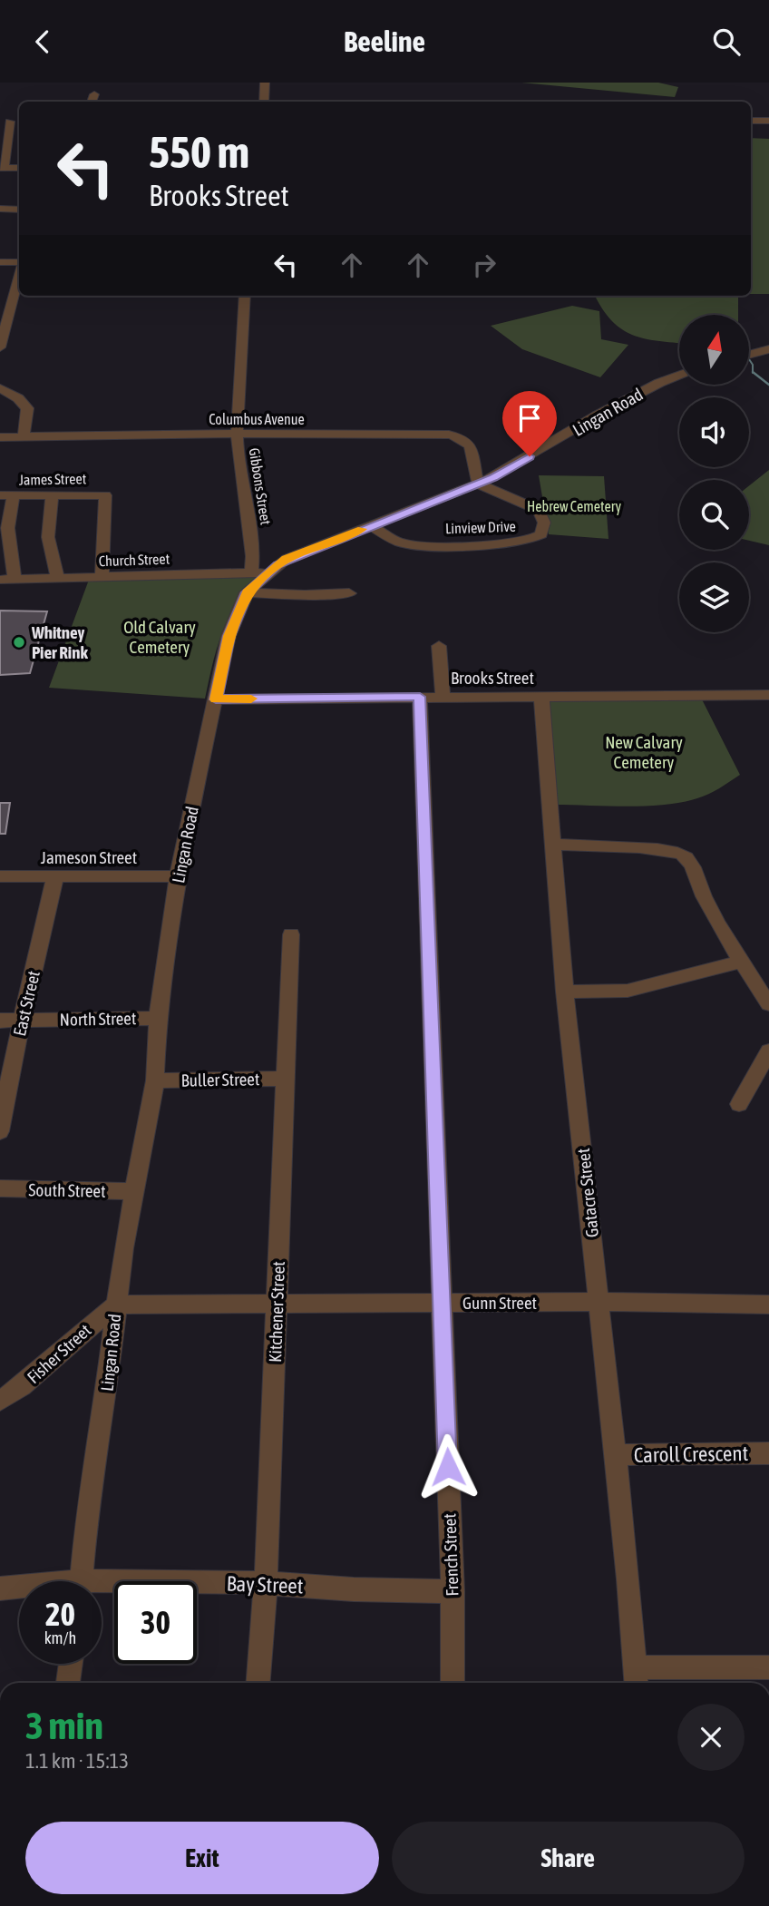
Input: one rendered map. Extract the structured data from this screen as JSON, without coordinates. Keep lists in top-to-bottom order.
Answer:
{
  "streets": {
    "street": [
      "Lingan Road",
      "Columbus Avenue",
      "James Street",
      "Gibbons Street",
      "Linview Drive",
      "Church Street",
      "Brooks Street",
      "Jameson Street",
      "East Street",
      "North Street",
      "Buller Street",
      "South Street",
      "Gatacre Street",
      "Gunn Street",
      "Kitchener Street",
      "Fisher Street",
      "Caroll Crescent",
      "French Street",
      "Bay Street"
    ]
  },
  "crossings": [
    ["Lingan Road", "Columbus Avenue"],
    ["Lingan Road", "Linview Drive"],
    ["Lingan Road", "Church Street"],
    ["Lingan Road", "Brooks Street"],
    ["Lingan Road", "Jameson Street"],
    ["Lingan Road", "North Street"],
    ["Lingan Road", "Buller Street"],
    ["Lingan Road", "South Street"],
    ["Lingan Road", "Gunn Street"],
    ["Lingan Road", "Fisher Street"],
    ["Columbus Avenue", "Gibbons Street"],
    ["Columbus Avenue", "Linview Drive"],
    ["James Street", "Church Street"],
    ["Gibbons Street", "Church Street"],
    ["Brooks Street", "Gatacre Street"],
    ["Brooks Street", "French Street"],
    ["Jameson Street", "East Street"],
    ["East Street", "North Street"],
    ["Buller Street", "Kitchener Street"],
    ["Gatacre Street", "Gunn Street"],
    ["Gatacre Street", "Caroll Crescent"],
    ["Gunn Street", "Kitchener Street"],
    ["Gunn Street", "Fisher Street"],
    ["Gunn Street", "French Street"],
    ["Kitchener Street", "Bay Street"],
    ["French Street", "Bay Street"]
  ],
  "parks": ["Hebrew Cemetery", "Old Calvary Cemetery", "New Calvary Cemetery"],
  "places": ["Whitney Pier Rink"],
  "north": "top",
  "page": {
    "header": "Beeline",
    "turn": ["550 m", "Brooks Street"],
    "speed": "20 km/h",
    "limit": "30",
    "heading": ["3 min", "1.1 km · 15:13"],
    "buttons": ["Exit", "Share"]
  }
}
